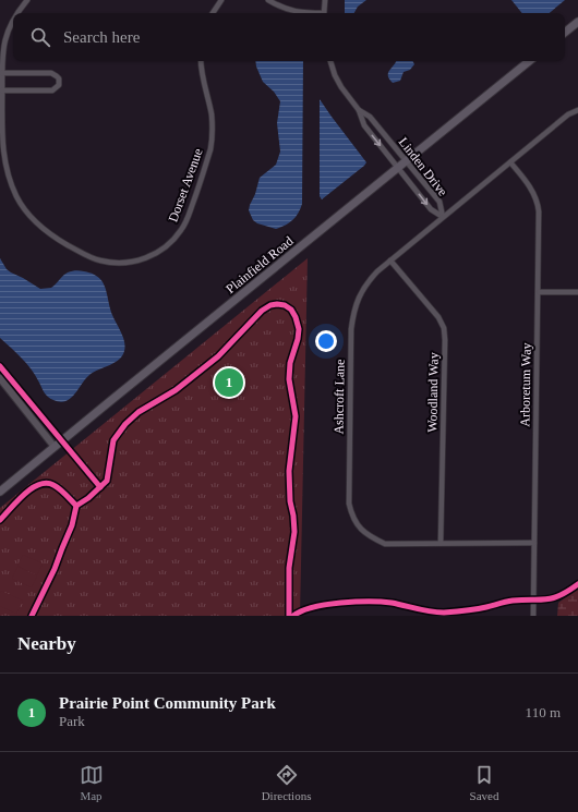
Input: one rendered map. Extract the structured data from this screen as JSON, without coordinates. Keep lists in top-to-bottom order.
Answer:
{
  "streets": {
    "main road": ["Plainfield Road"],
    "street": [
      "Linden Drive",
      "Dorset Avenue",
      "Arboretum Way",
      "Woodland Way",
      "Ashcroft Lane"
    ]
  },
  "crossings": [
    ["Linden Drive", "Plainfield Road"],
    ["Linden Drive", "Ashcroft Lane"],
    ["Arboretum Way", "Ashcroft Lane"],
    ["Woodland Way", "Ashcroft Lane"]
  ],
  "page": {
    "search": "Search here",
    "pins": "1",
    "heading": "Nearby",
    "list": [
      {
        "mark": "1",
        "name": "Prairie Point Community Park",
        "note": "Park",
        "value": "110 m"
      }
    ],
    "nav": ["Map", "Directions", "Saved"]
  }
}
